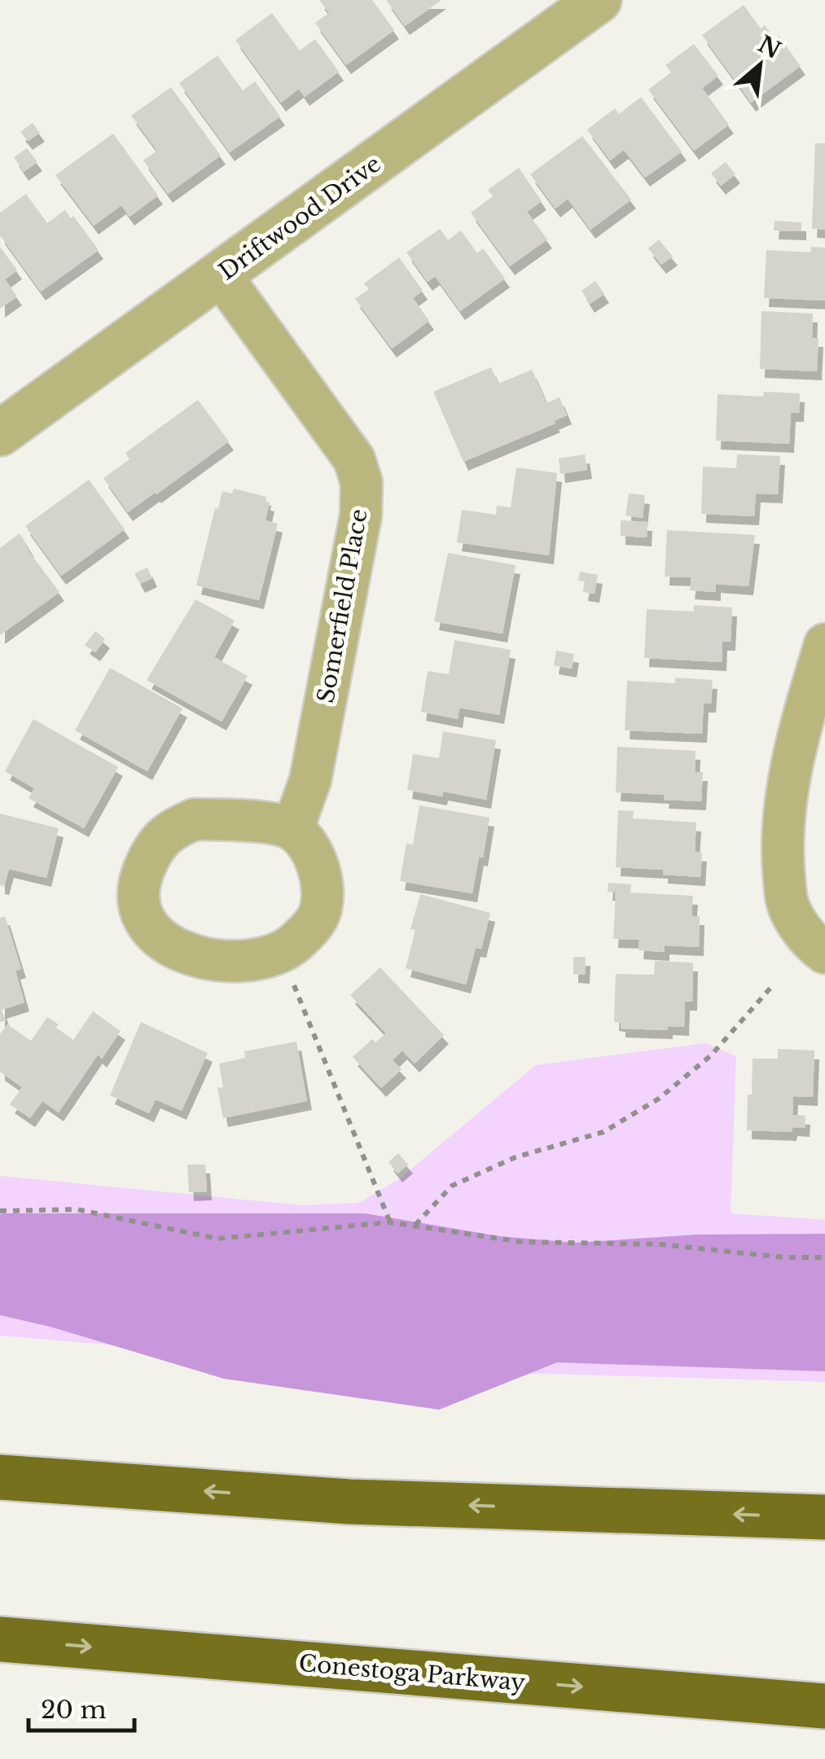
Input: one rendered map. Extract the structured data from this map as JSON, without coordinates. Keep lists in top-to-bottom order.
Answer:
{
  "streets": {
    "highway": ["Conestoga Parkway"],
    "street": ["Driftwood Drive", "Somerfield Place"]
  },
  "crossings": [
    ["Driftwood Drive", "Somerfield Place"]
  ],
  "scale_bar": "20 m",
  "north": "top right"
}
